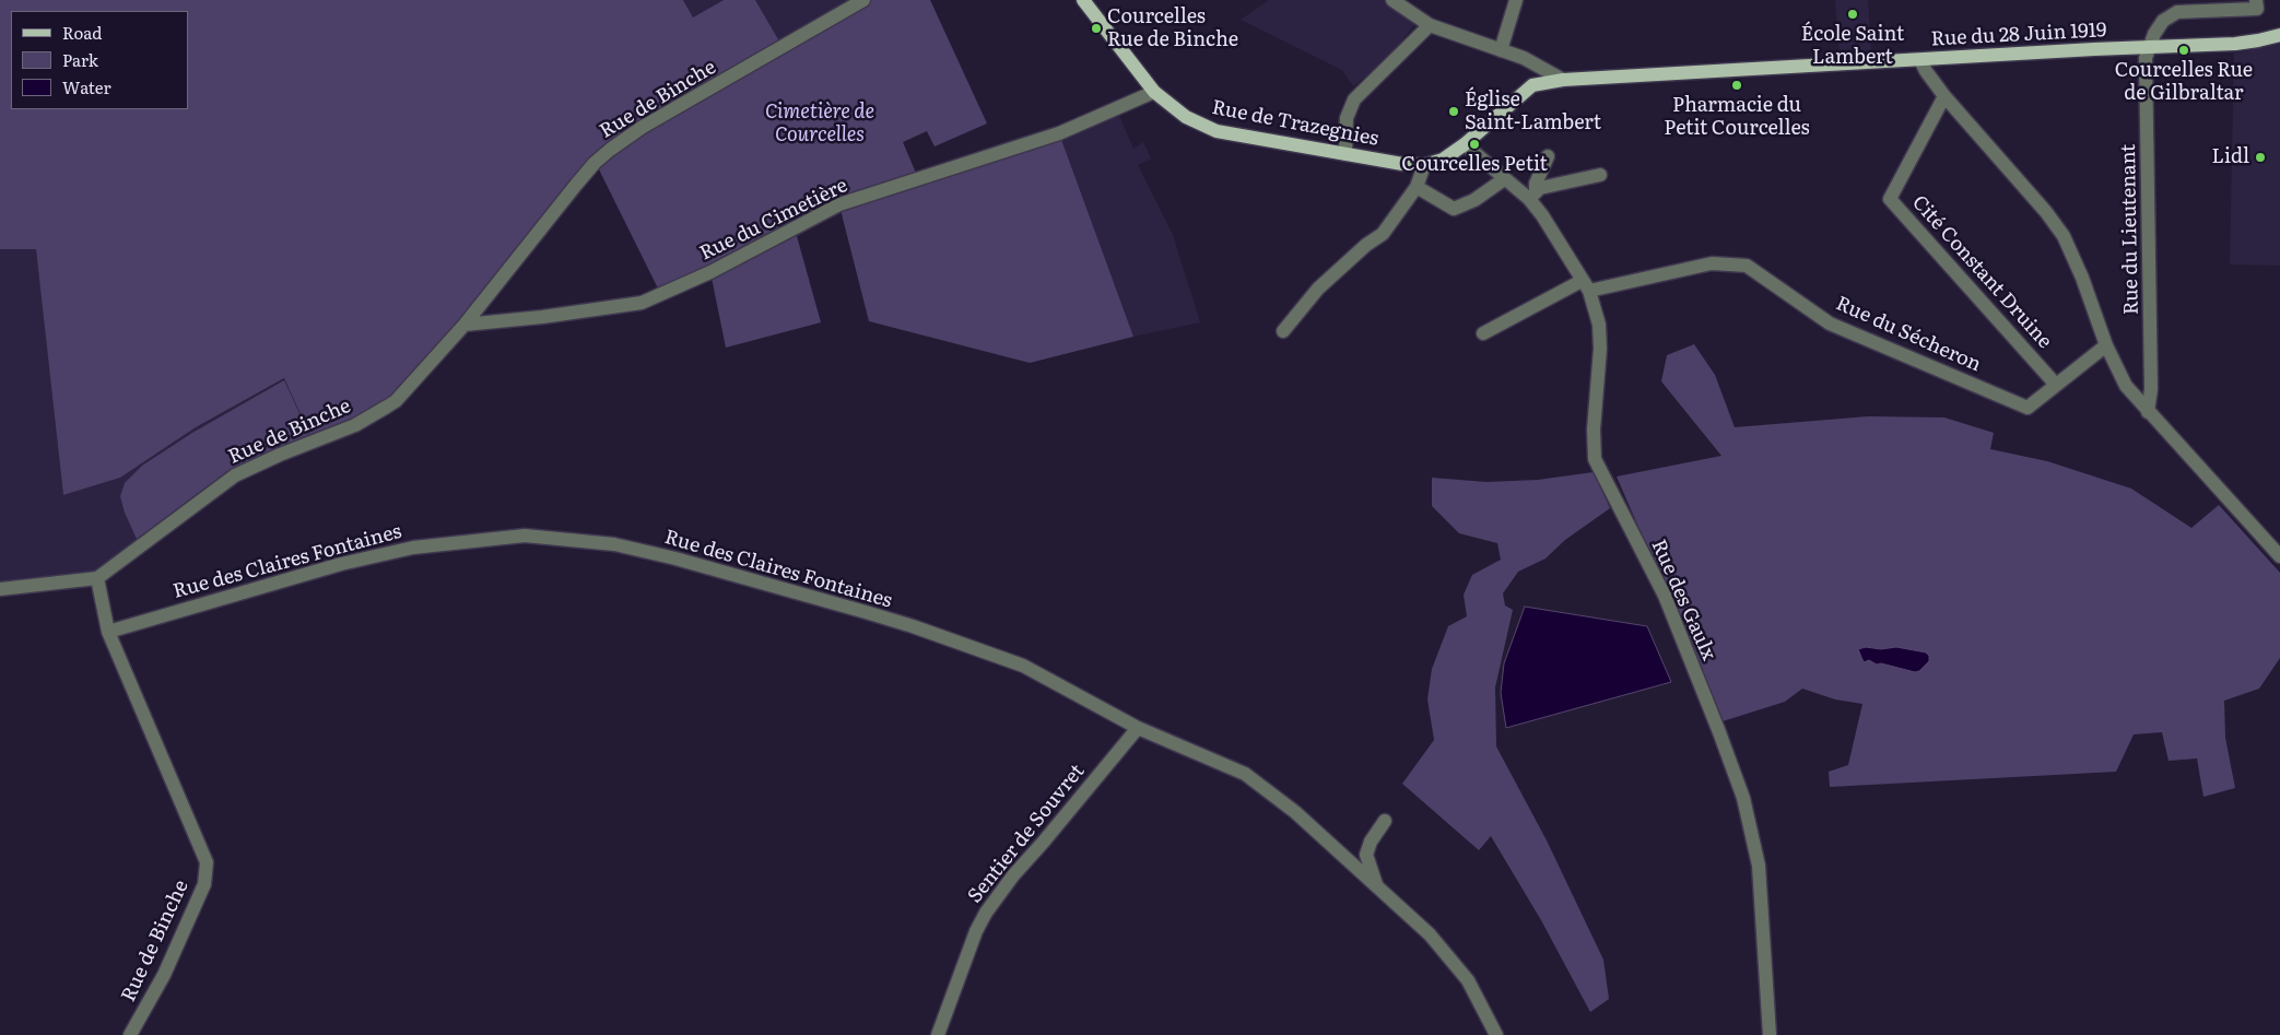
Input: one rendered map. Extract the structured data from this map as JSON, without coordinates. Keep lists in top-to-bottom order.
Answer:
{
  "streets": {
    "main road": ["Rue du 28 Juin 1919", "Rue de Trazegnies"],
    "street": [
      "Rue de Binche",
      "Rue du Cimetière",
      "Rue du Lieutenant",
      "Cité Constant Druine",
      "Rue du Sécheron",
      "Rue des Claires Fontaines",
      "Rue des Gaulx",
      "Sentier de Souvret"
    ]
  },
  "crossings": [
    ["Rue du 28 Juin 1919", "Rue de Trazegnies"],
    ["Rue du 28 Juin 1919", "Rue du Lieutenant"],
    ["Rue du 28 Juin 1919", "Rue des Gaulx"],
    ["Rue de Binche", "Rue du Cimetière"],
    ["Rue de Binche", "Rue des Claires Fontaines"],
    ["Rue de Trazegnies", "Rue du Cimetière"],
    ["Cité Constant Druine", "Rue du Sécheron"],
    ["Rue du Sécheron", "Rue des Gaulx"],
    ["Rue des Claires Fontaines", "Sentier de Souvret"]
  ],
  "parks": ["Cimetière de Courcelles"],
  "places": [
    "École Saint Lambert",
    "Courcelles Rue de Binche",
    "Courcelles Rue de Gilbraltar",
    "Pharmacie du Petit Courcelles",
    "Église Saint-Lambert",
    "Courcelles Petit",
    "Lidl"
  ],
  "legend": ["Road", "Park", "Water"]
}
